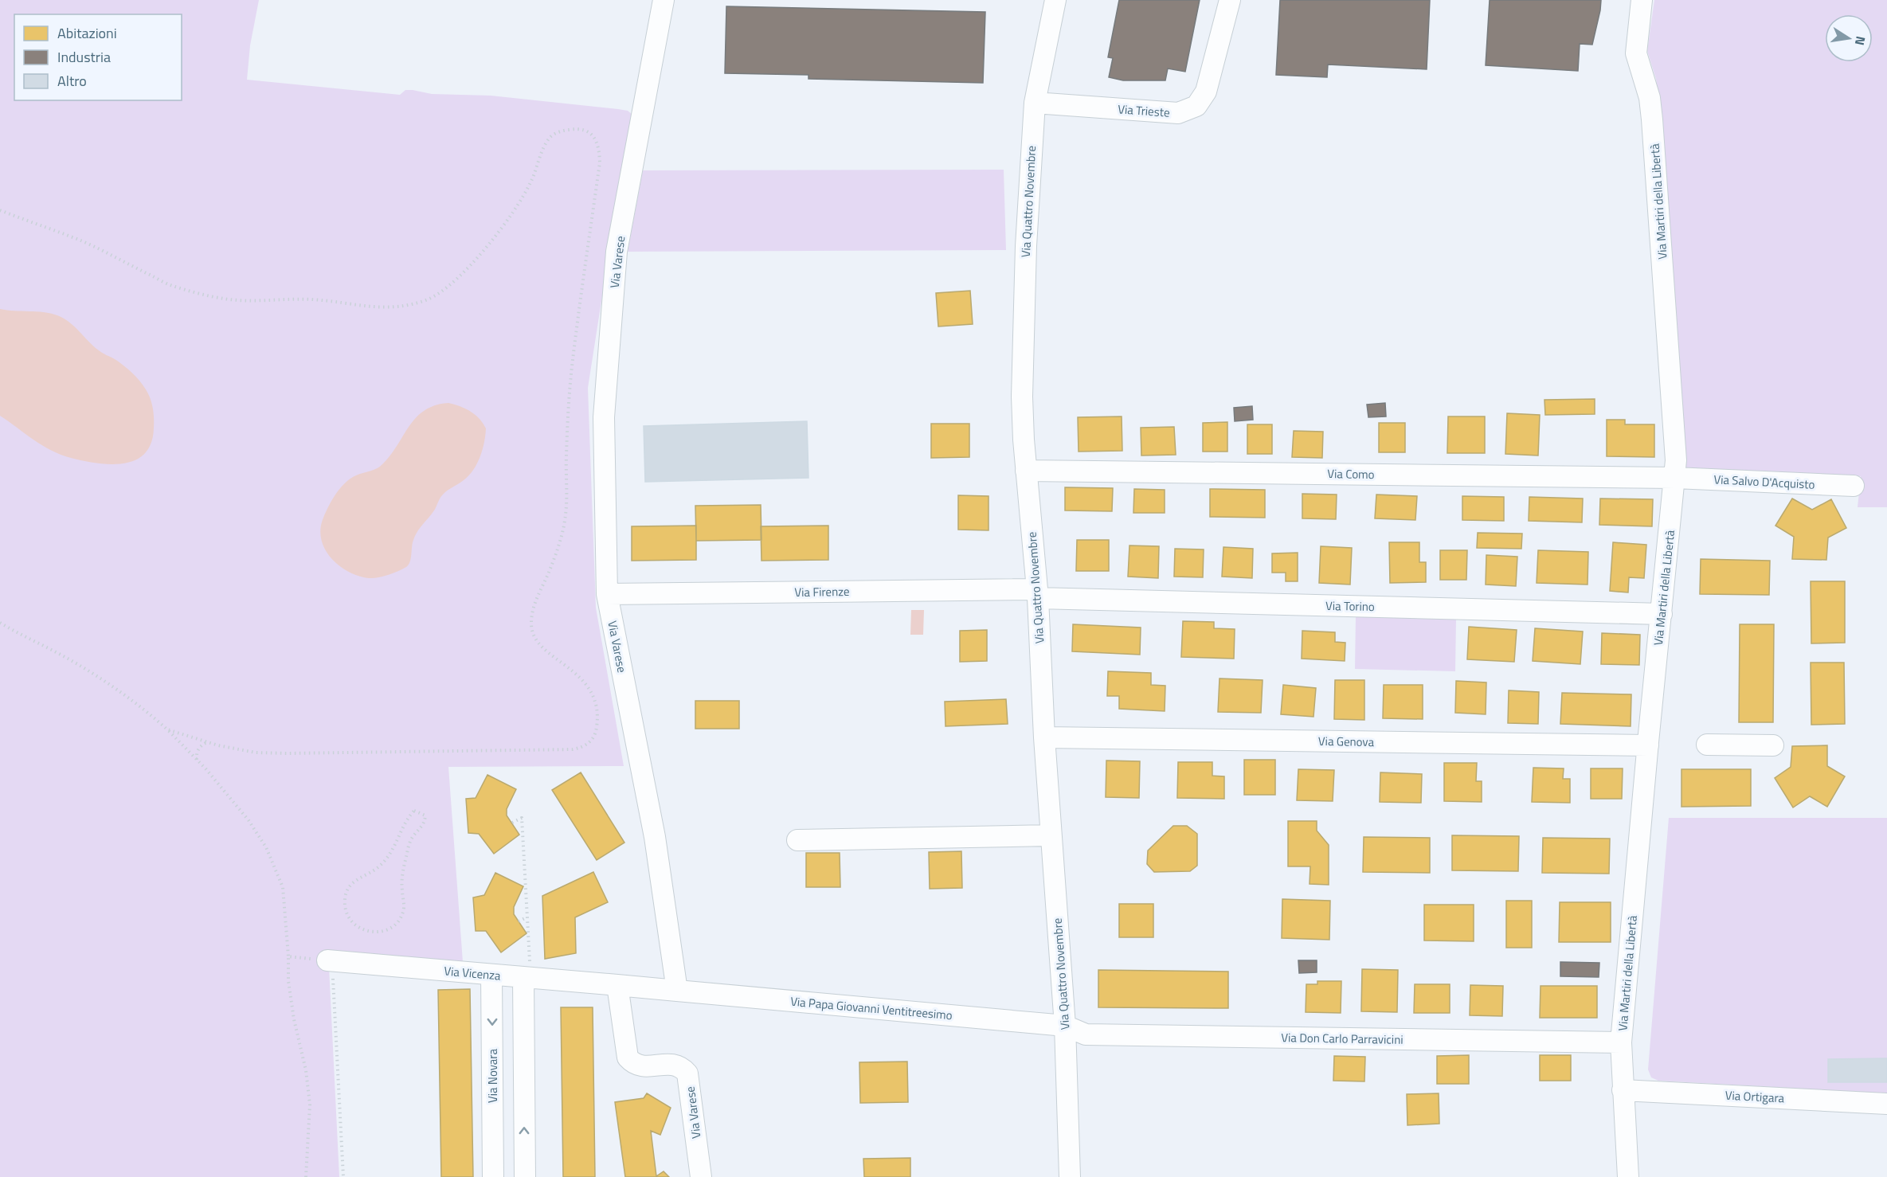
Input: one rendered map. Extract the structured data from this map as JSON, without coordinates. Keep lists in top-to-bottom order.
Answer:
{
  "streets": {
    "street": [
      "Via Trieste",
      "Via Quattro Novembre",
      "Via Martiri della Libertà",
      "Via Varese",
      "Via Como",
      "Via Salvo D'Acquisto",
      "Via Firenze",
      "Via Torino",
      "Via Genova",
      "Via Vicenza",
      "Via Papa Giovanni Ventitreesimo",
      "Via Don Carlo Parravicini",
      "Via Novara",
      "Via Ortigara"
    ]
  },
  "crossings": [
    ["Via Trieste", "Via Quattro Novembre"],
    ["Via Quattro Novembre", "Via Como"],
    ["Via Quattro Novembre", "Via Firenze"],
    ["Via Quattro Novembre", "Via Torino"],
    ["Via Quattro Novembre", "Via Genova"],
    ["Via Quattro Novembre", "Via Papa Giovanni Ventitreesimo"],
    ["Via Quattro Novembre", "Via Don Carlo Parravicini"],
    ["Via Martiri della Libertà", "Via Como"],
    ["Via Martiri della Libertà", "Via Salvo D'Acquisto"],
    ["Via Martiri della Libertà", "Via Torino"],
    ["Via Martiri della Libertà", "Via Genova"],
    ["Via Martiri della Libertà", "Via Don Carlo Parravicini"],
    ["Via Martiri della Libertà", "Via Ortigara"],
    ["Via Varese", "Via Firenze"],
    ["Via Varese", "Via Vicenza"],
    ["Via Varese", "Via Papa Giovanni Ventitreesimo"],
    ["Via Como", "Via Salvo D'Acquisto"],
    ["Via Firenze", "Via Torino"],
    ["Via Vicenza", "Via Novara"],
    ["Via Papa Giovanni Ventitreesimo", "Via Don Carlo Parravicini"]
  ],
  "legend": ["Abitazioni", "Industria", "Altro"],
  "north": "right"
}
